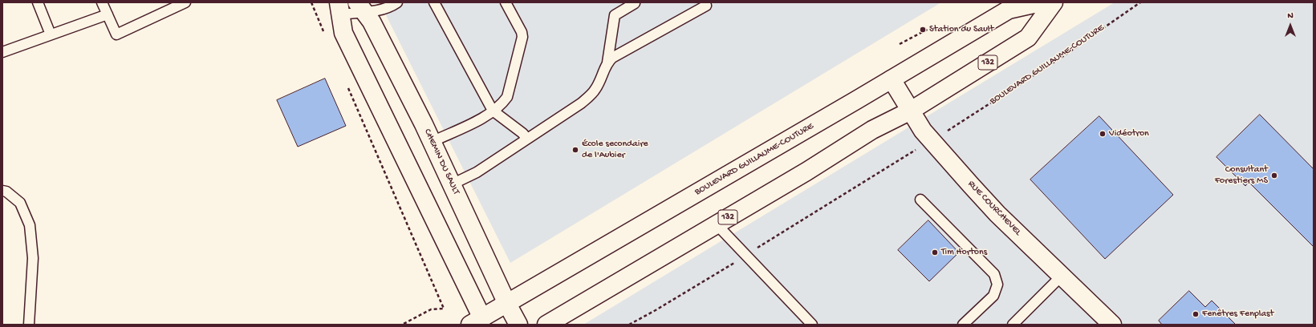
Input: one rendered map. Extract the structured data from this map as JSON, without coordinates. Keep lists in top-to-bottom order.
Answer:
{
  "streets": {
    "main road": [
      "132",
      "BOULEVARD GUILLAUME-COUTURE",
      "CHEMIN DU SAULT",
      "RUE COURCHEVEL"
    ]
  },
  "crossings": [
    ["132", "RUE COURCHEVEL"],
    ["BOULEVARD GUILLAUME-COUTURE", "CHEMIN DU SAULT"],
    ["BOULEVARD GUILLAUME-COUTURE", "RUE COURCHEVEL"]
  ],
  "places": [
    "Station du Sault",
    "Vidéotron",
    "École secondaire de l'Aubier",
    "Consultant Forestiers MS",
    "Tim Hortons",
    "Fenêtres Fenplast"
  ],
  "north": "top"
}
